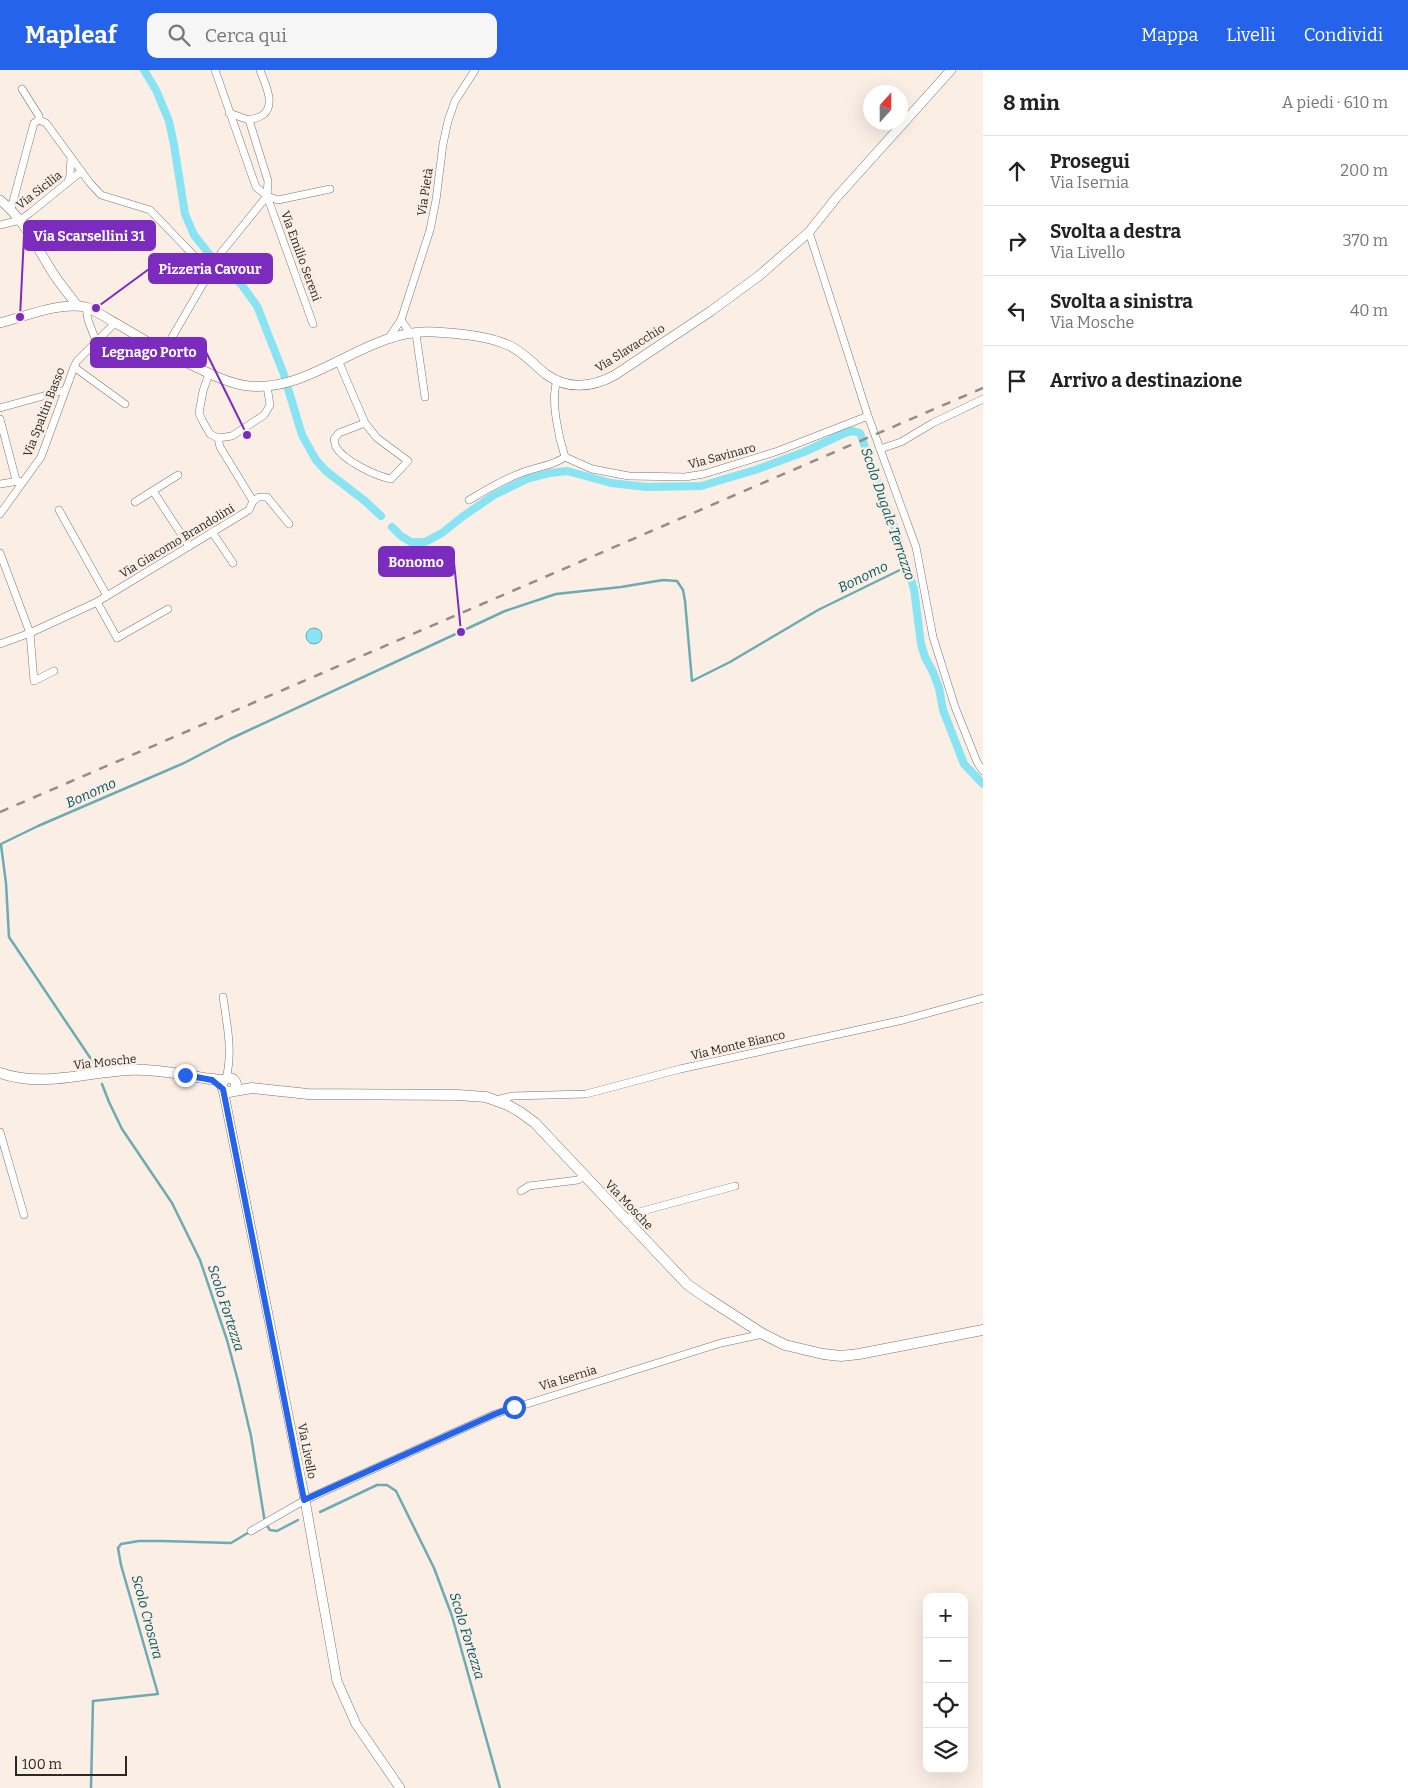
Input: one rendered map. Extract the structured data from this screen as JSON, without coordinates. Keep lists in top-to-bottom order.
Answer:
{
  "streets": {
    "main road": ["Via Mosche"],
    "street": [
      "Via Sicilia",
      "Via Pietà",
      "Via Emilio Sereni",
      "Via Slavacchio",
      "Via Spaltin Basso",
      "Via Savinaro",
      "Via Giacomo Brandolini",
      "Via Monte Bianco",
      "Via Isernia",
      "Via Livello"
    ]
  },
  "crossings": [
    ["Via Pietà", "Via Slavacchio"],
    ["Via Slavacchio", "Via Spaltin Basso"],
    ["Via Monte Bianco", "Via Mosche"],
    ["Via Mosche", "Via Isernia"],
    ["Via Mosche", "Via Livello"],
    ["Via Isernia", "Via Livello"]
  ],
  "water": [
    "Scolo Dugale Terrazzo",
    "Bonomo",
    "Scolo Fortezza",
    "Scolo Crosara"
  ],
  "places": [
    "Pizzeria Cavour",
    "Via Scarsellini 31",
    "Legnago Porto",
    "Bonomo"
  ],
  "scale_bar": "100 m",
  "north": "top",
  "page": {
    "header": "Mapleaf",
    "search": "Cerca qui",
    "nav": ["Mappa", "Livelli", "Condividi"],
    "heading": ["8 min", "A piedi · 610 m"],
    "list": [
      ["Prosegui", "Via Isernia", "200 m"],
      ["Svolta a destra", "Via Livello", "370 m"],
      ["Svolta a sinistra", "Via Mosche", "40 m"],
      "Arrivo a destinazione"
    ],
    "map_buttons": ["+", "−"],
    "scale": "100 m"
  }
}
